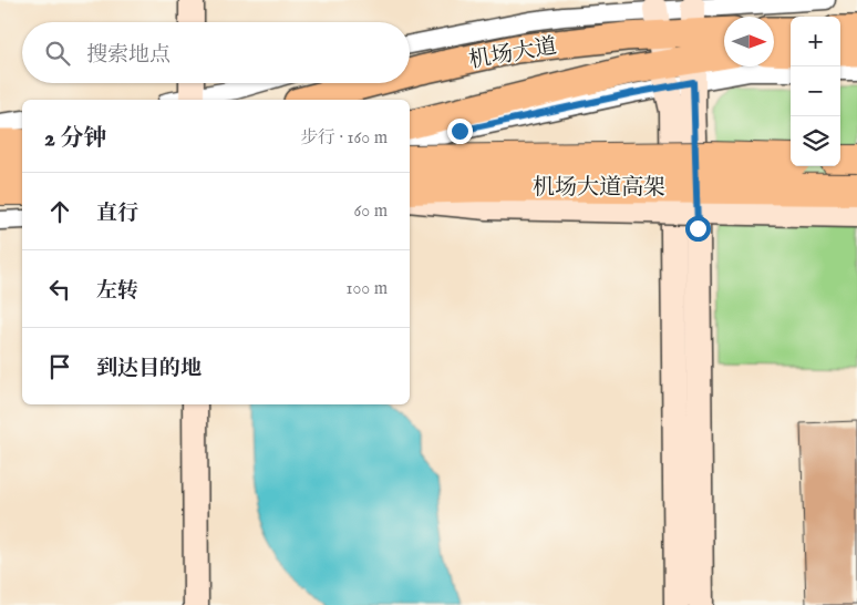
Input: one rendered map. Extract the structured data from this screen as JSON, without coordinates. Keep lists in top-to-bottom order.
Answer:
{
  "streets": {
    "highway": ["机场大道高架"],
    "main road": ["机场大道"]
  },
  "north": "right",
  "page": {
    "map_buttons": ["+", "−"],
    "search": "搜索地点",
    "heading": ["2 分钟", "步行 · 160 m"],
    "list": [
      ["直行", "60 m"],
      ["左转", "100 m"],
      "到达目的地"
    ]
  }
}
